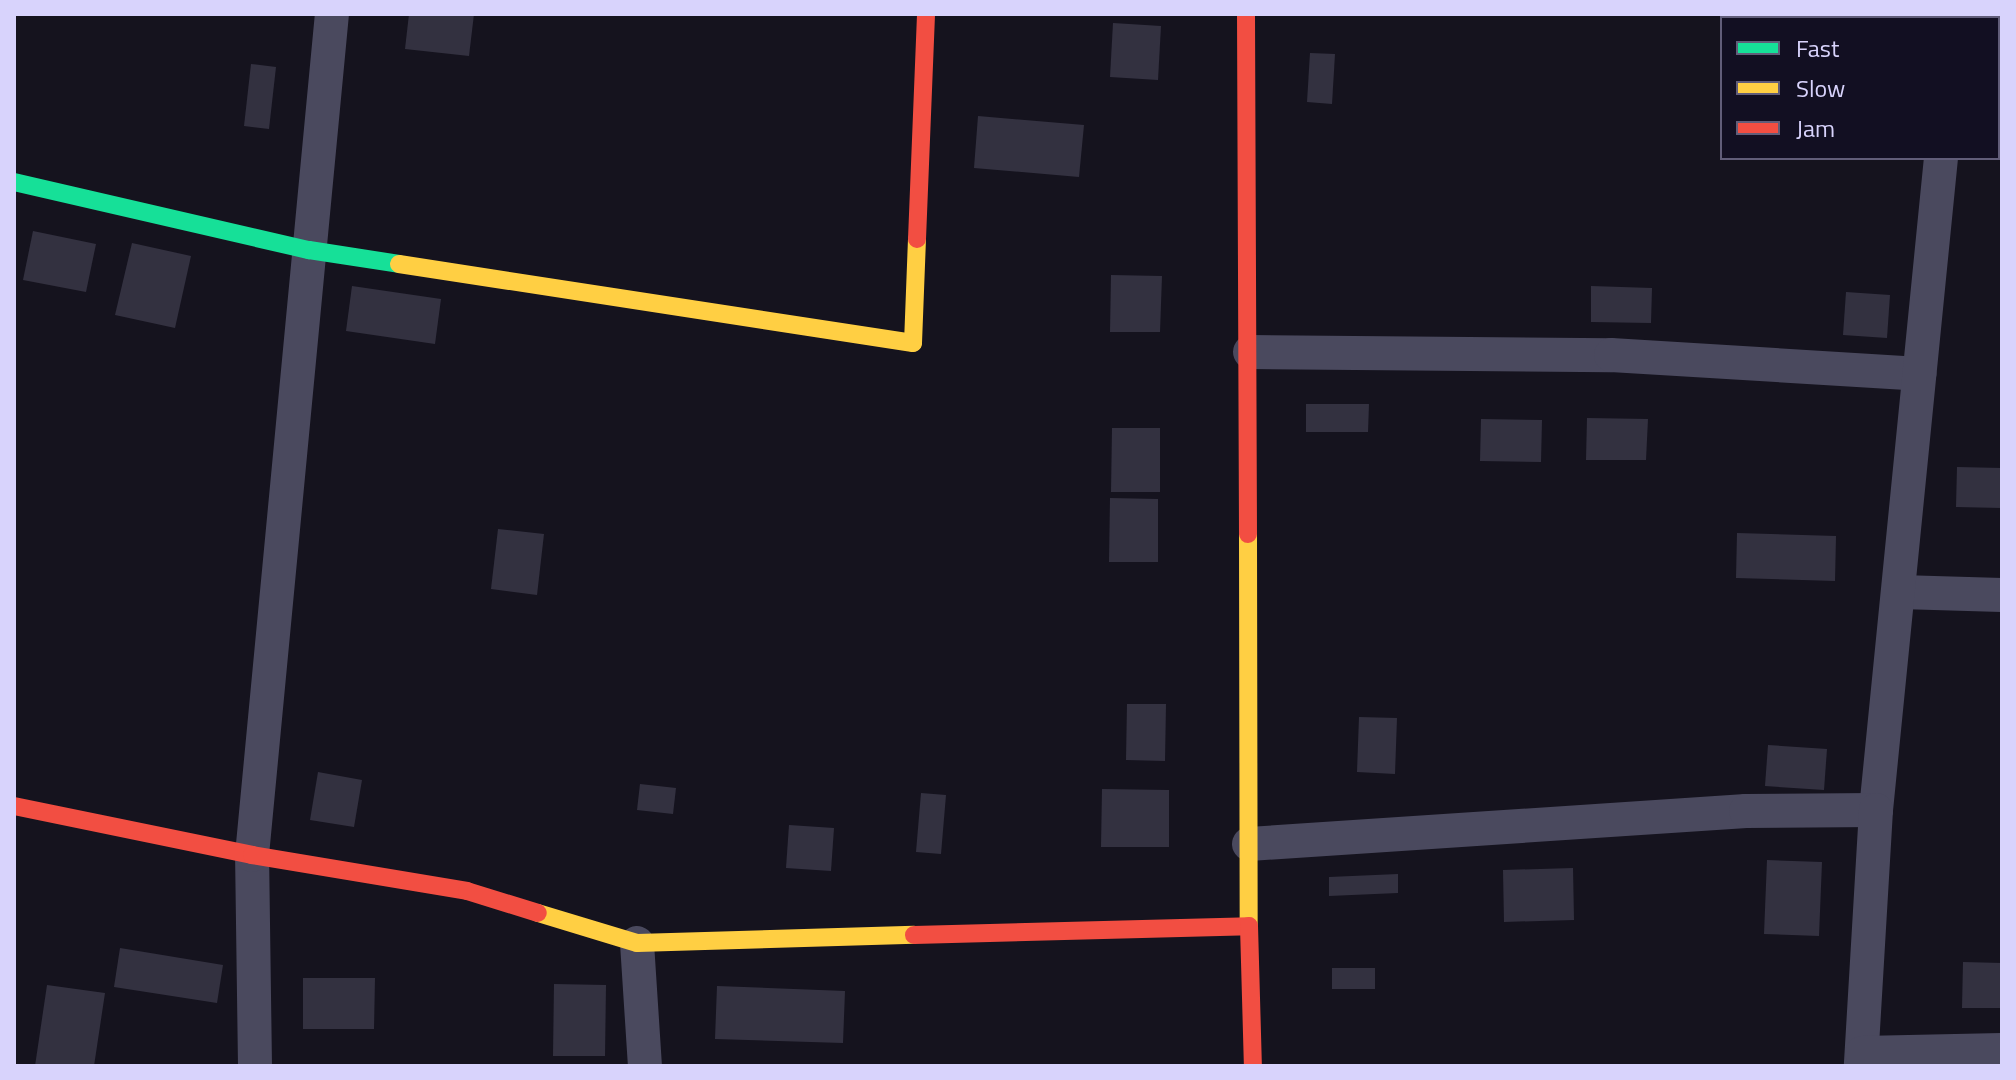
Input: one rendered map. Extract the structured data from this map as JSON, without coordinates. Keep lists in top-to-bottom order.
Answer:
{
  "legend": ["Fast", "Slow", "Jam"]
}
